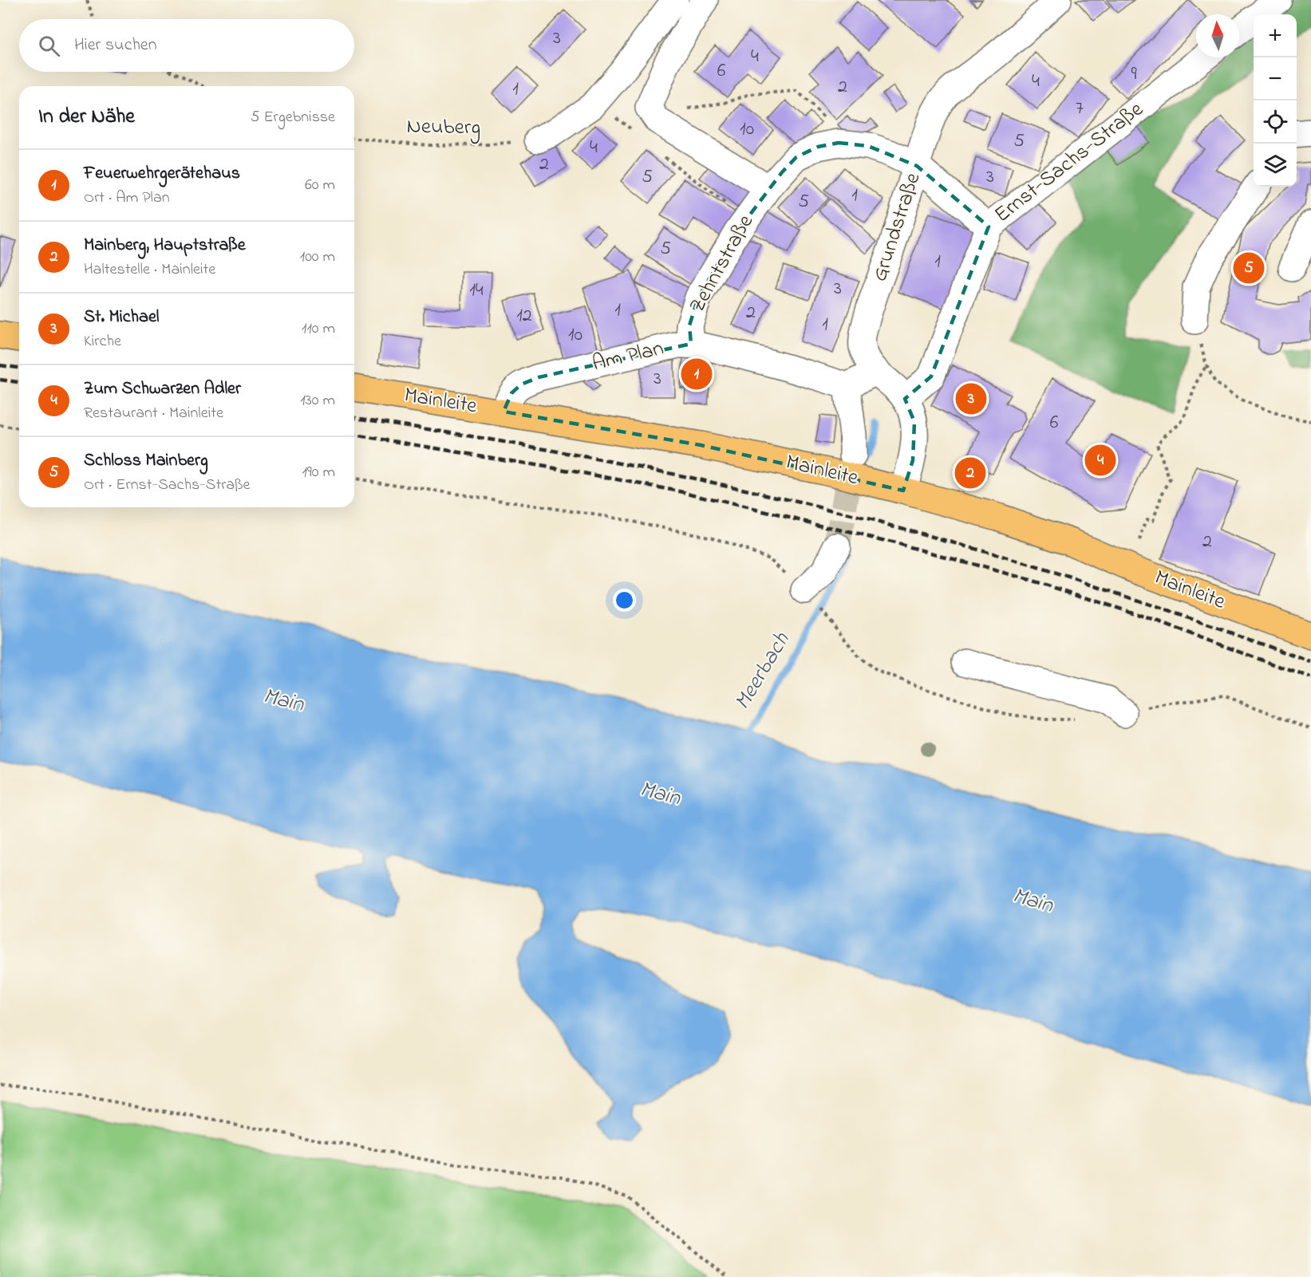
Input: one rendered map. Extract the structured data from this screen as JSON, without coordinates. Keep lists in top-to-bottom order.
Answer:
{
  "streets": {
    "main road": ["Mainleite"],
    "street": [
      "Ernst-Sachs-Straße",
      "Grundstraße",
      "Zehntstraße",
      "Am Plan"
    ],
    "path": ["Neuberg"]
  },
  "crossings": [
    ["Ernst-Sachs-Straße", "Grundstraße"],
    ["Ernst-Sachs-Straße", "Zehntstraße"],
    ["Grundstraße", "Zehntstraße"],
    ["Grundstraße", "Mainleite"],
    ["Zehntstraße", "Am Plan"],
    ["Am Plan", "Mainleite"]
  ],
  "water": ["Meerbach", "Main"],
  "house_numbers": [
    "3",
    "4",
    "6",
    "9",
    "4",
    "2",
    "1",
    "7",
    "10",
    "5",
    "4",
    "2",
    "5",
    "3",
    "1",
    "5",
    "5",
    "1",
    "3",
    "14",
    "1",
    "2",
    "12",
    "1",
    "10",
    "3",
    "6",
    "2"
  ],
  "north": "top",
  "page": {
    "map_buttons": ["+", "−"],
    "search": "Hier suchen",
    "heading": ["In der Nähe", "5 Ergebnisse"],
    "list": [
      {
        "mark": "1",
        "name": "Feuerwehrgerätehaus",
        "note": "Ort · Am Plan",
        "value": "60 m"
      },
      {
        "mark": "2",
        "name": "Mainberg, Hauptstraße",
        "note": "Haltestelle · Mainleite",
        "value": "100 m"
      },
      {
        "mark": "3",
        "name": "St. Michael",
        "note": "Kirche",
        "value": "110 m"
      },
      {
        "mark": "4",
        "name": "Zum Schwarzen Adler",
        "note": "Restaurant · Mainleite",
        "value": "130 m"
      },
      {
        "mark": "5",
        "name": "Schloss Mainberg",
        "note": "Ort · Ernst-Sachs-Straße",
        "value": "190 m"
      }
    ],
    "pins": [
      "5",
      "1",
      "3",
      "4",
      "2"
    ]
  }
}
